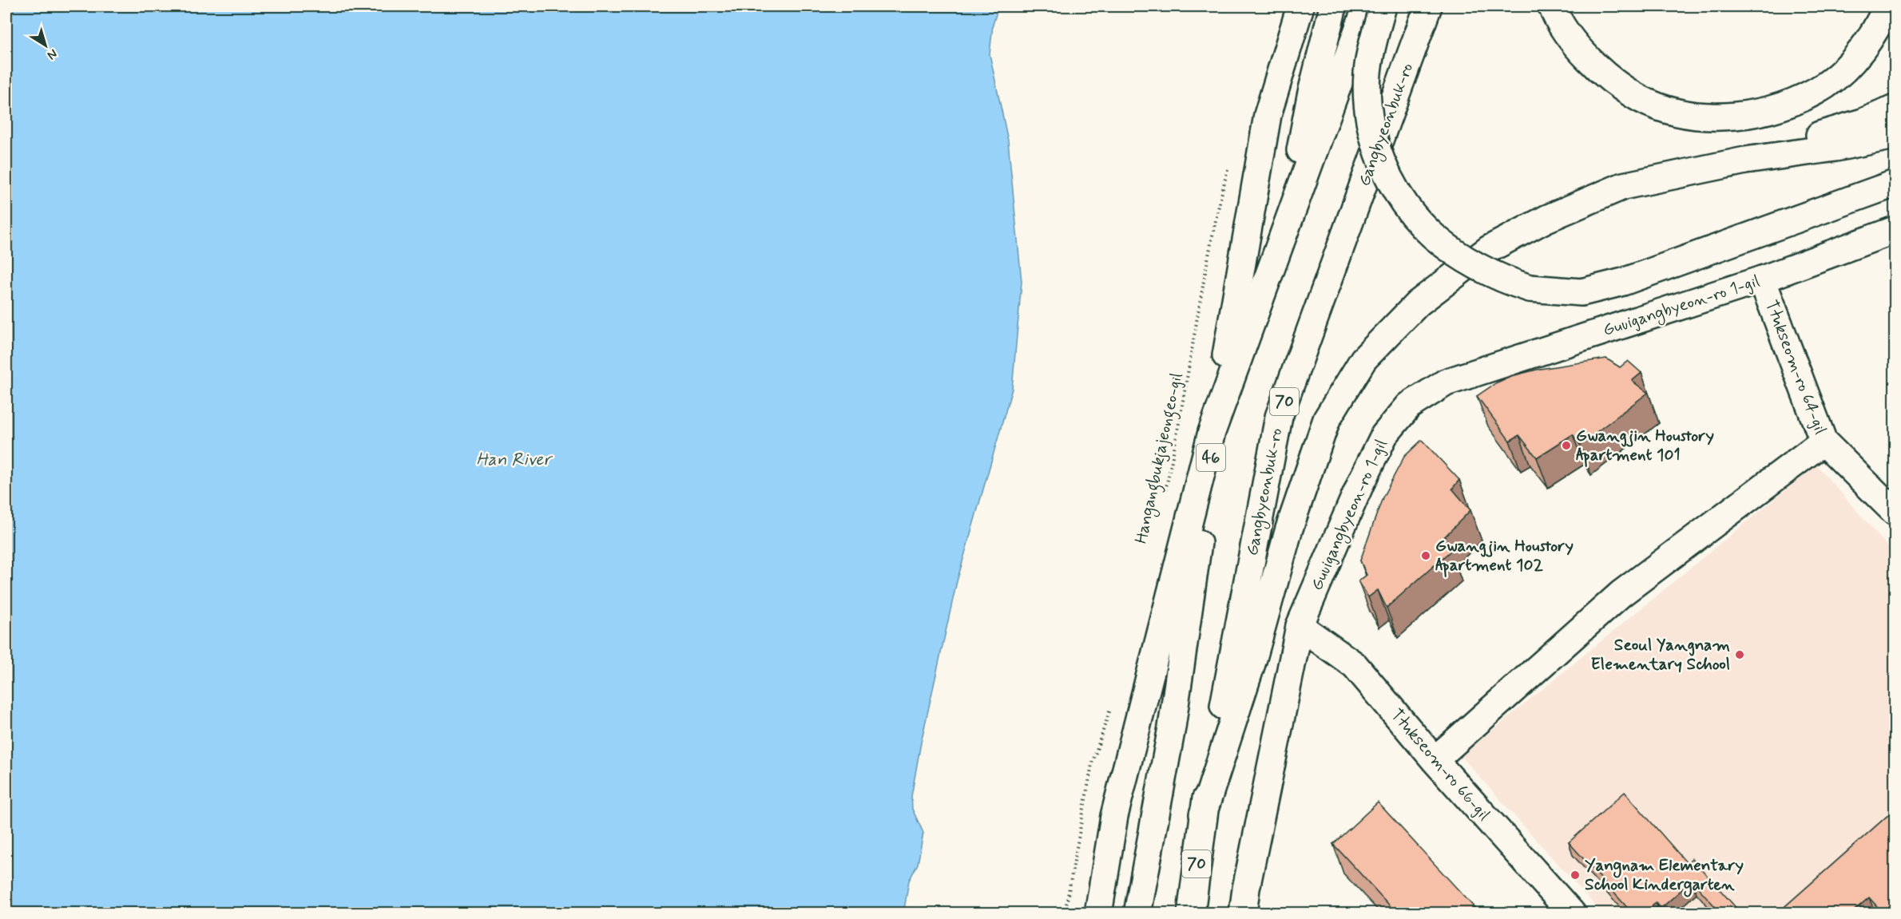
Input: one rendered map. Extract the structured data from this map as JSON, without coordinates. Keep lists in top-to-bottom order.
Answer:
{
  "streets": {
    "main road": [
      "Gangbyeonbuk-ro",
      "Guuigangbyeon-ro 1-gil",
      "Ttukseom-ro 64-gil",
      "70",
      "46",
      "Ttukseom-ro 66-gil"
    ],
    "path": ["Hangangbukjajeongeo-gil"]
  },
  "crossings": [
    ["Guuigangbyeon-ro 1-gil", "Ttukseom-ro 64-gil"],
    ["Guuigangbyeon-ro 1-gil", "Ttukseom-ro 66-gil"]
  ],
  "water": ["Han River"],
  "places": [
    "Gwangjin Houstory Apartment 101",
    "Gwangjin Houstory Apartment 102",
    "Seoul Yangnam Elementary School",
    "Yangnam Elementary School Kindergarten"
  ],
  "north": "bottom right"
}
